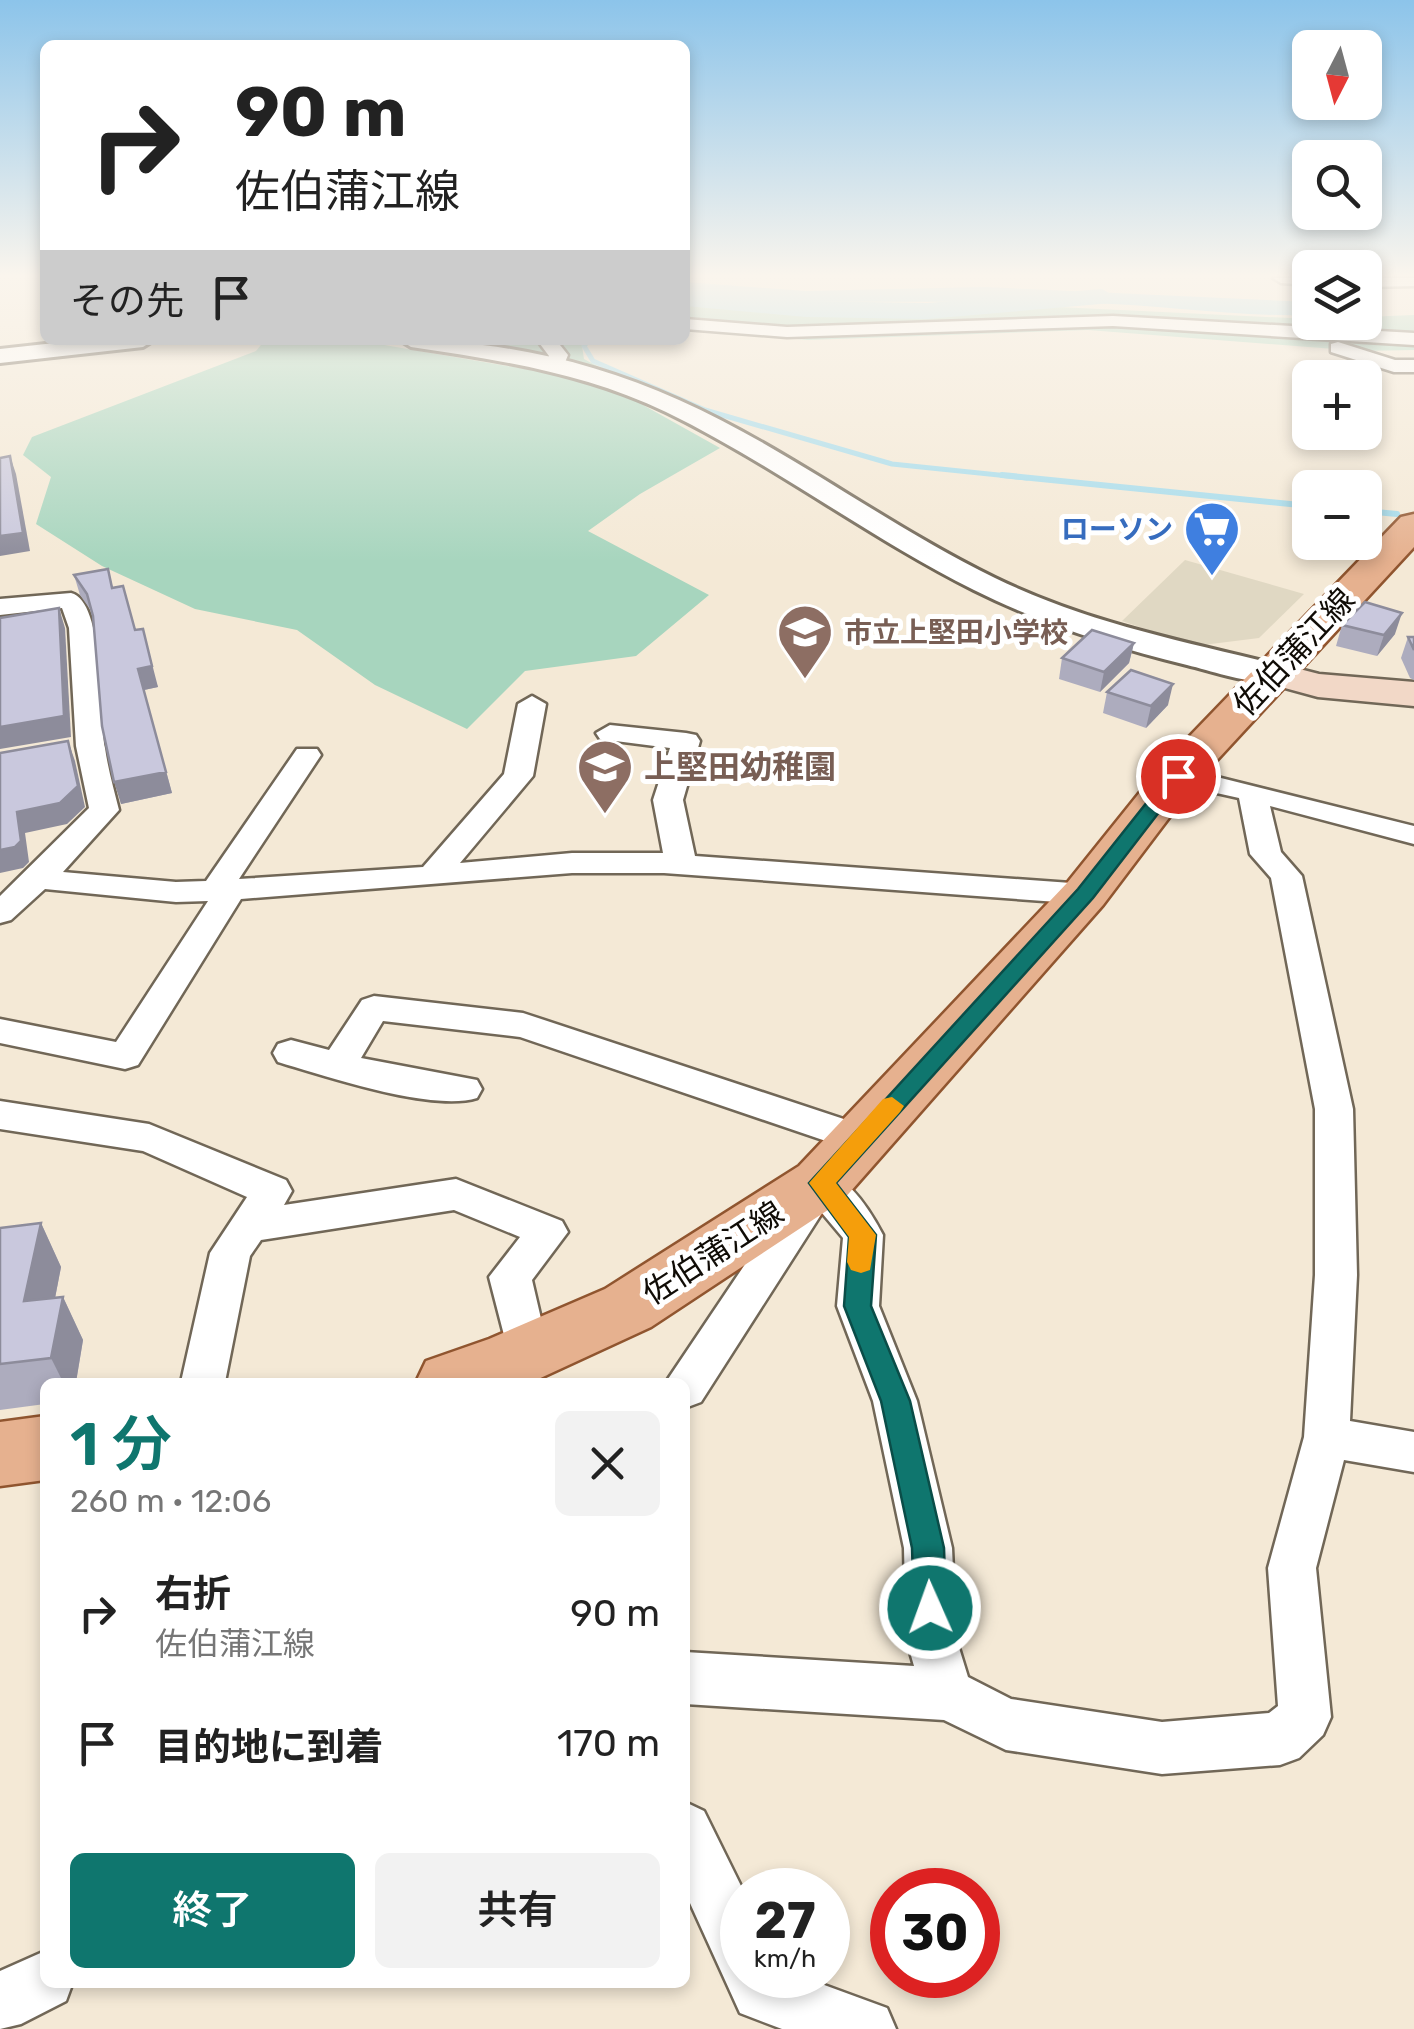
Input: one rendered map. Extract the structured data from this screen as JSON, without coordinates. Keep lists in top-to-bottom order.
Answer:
{
  "streets": {
    "main road": ["佐伯蒲江線"]
  },
  "places": {
    "supermarket": ["ローソン"],
    "school or university": ["市立上堅田小学校", "上堅田幼稚園"]
  },
  "north": "bottom",
  "page": {
    "map_buttons": ["+", "−"],
    "turn": ["90 m", "佐伯蒲江線"],
    "then": "その先",
    "heading": ["1 分", "260 m · 12:06"],
    "list": [
      {
        "name": "右折",
        "note": "佐伯蒲江線",
        "value": "90 m"
      },
      {
        "name": "目的地に到着",
        "value": "170 m"
      }
    ],
    "buttons": ["終了", "共有"],
    "speed": "27 km/h",
    "limit": "30"
  }
}
